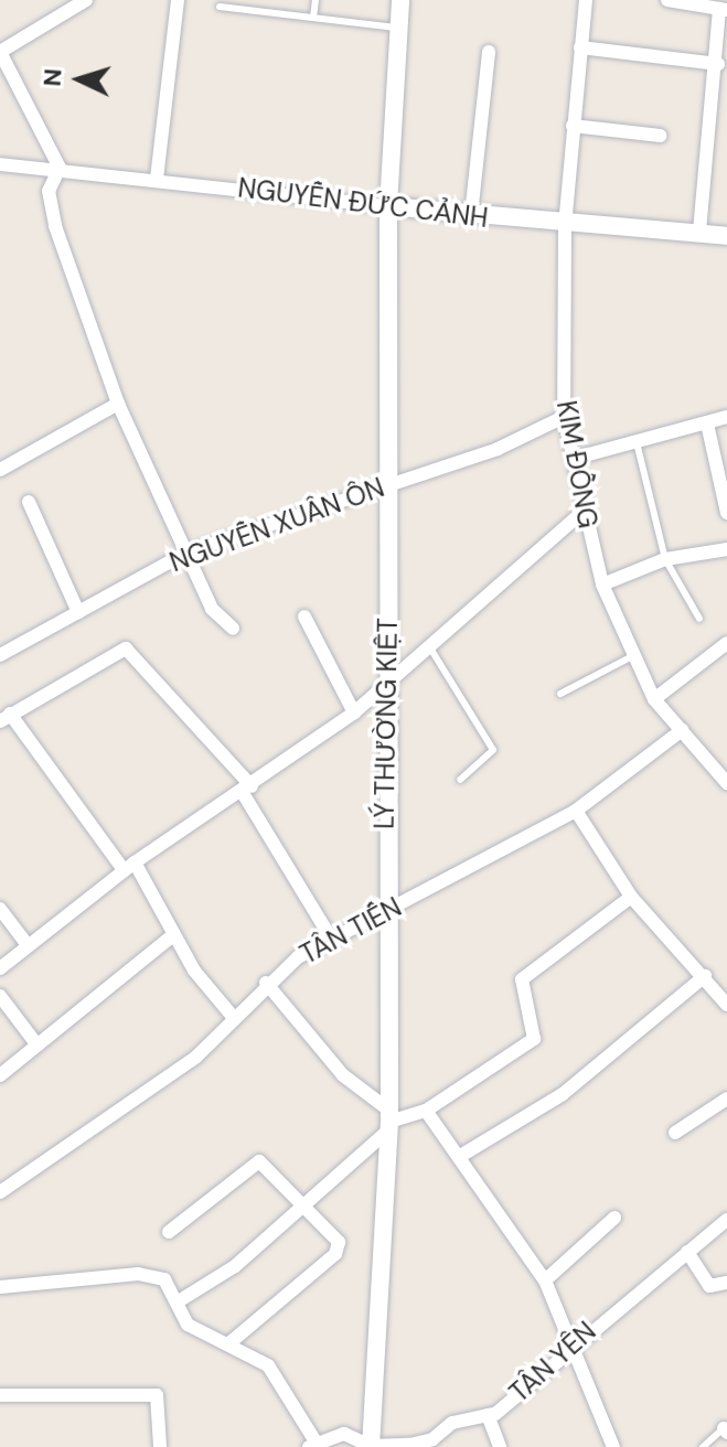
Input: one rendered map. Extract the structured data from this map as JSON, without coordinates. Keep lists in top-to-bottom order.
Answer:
{
  "streets": {
    "street": [
      "NGUYỄN ĐỨC CẢNH",
      "KIM ĐỒNG",
      "NGUYỄN XUÂN ÔN",
      "LÝ THƯỜNG KIỆT",
      "TÂN TIẾN",
      "TÂN YÊN"
    ]
  },
  "crossings": [
    ["NGUYỄN ĐỨC CẢNH", "KIM ĐỒNG"],
    ["NGUYỄN ĐỨC CẢNH", "LÝ THƯỜNG KIỆT"],
    ["KIM ĐỒNG", "NGUYỄN XUÂN ÔN"],
    ["KIM ĐỒNG", "TÂN TIẾN"],
    ["NGUYỄN XUÂN ÔN", "LÝ THƯỜNG KIỆT"],
    ["LÝ THƯỜNG KIỆT", "TÂN TIẾN"],
    ["LÝ THƯỜNG KIỆT", "TÂN YÊN"]
  ],
  "north": "left"
}
